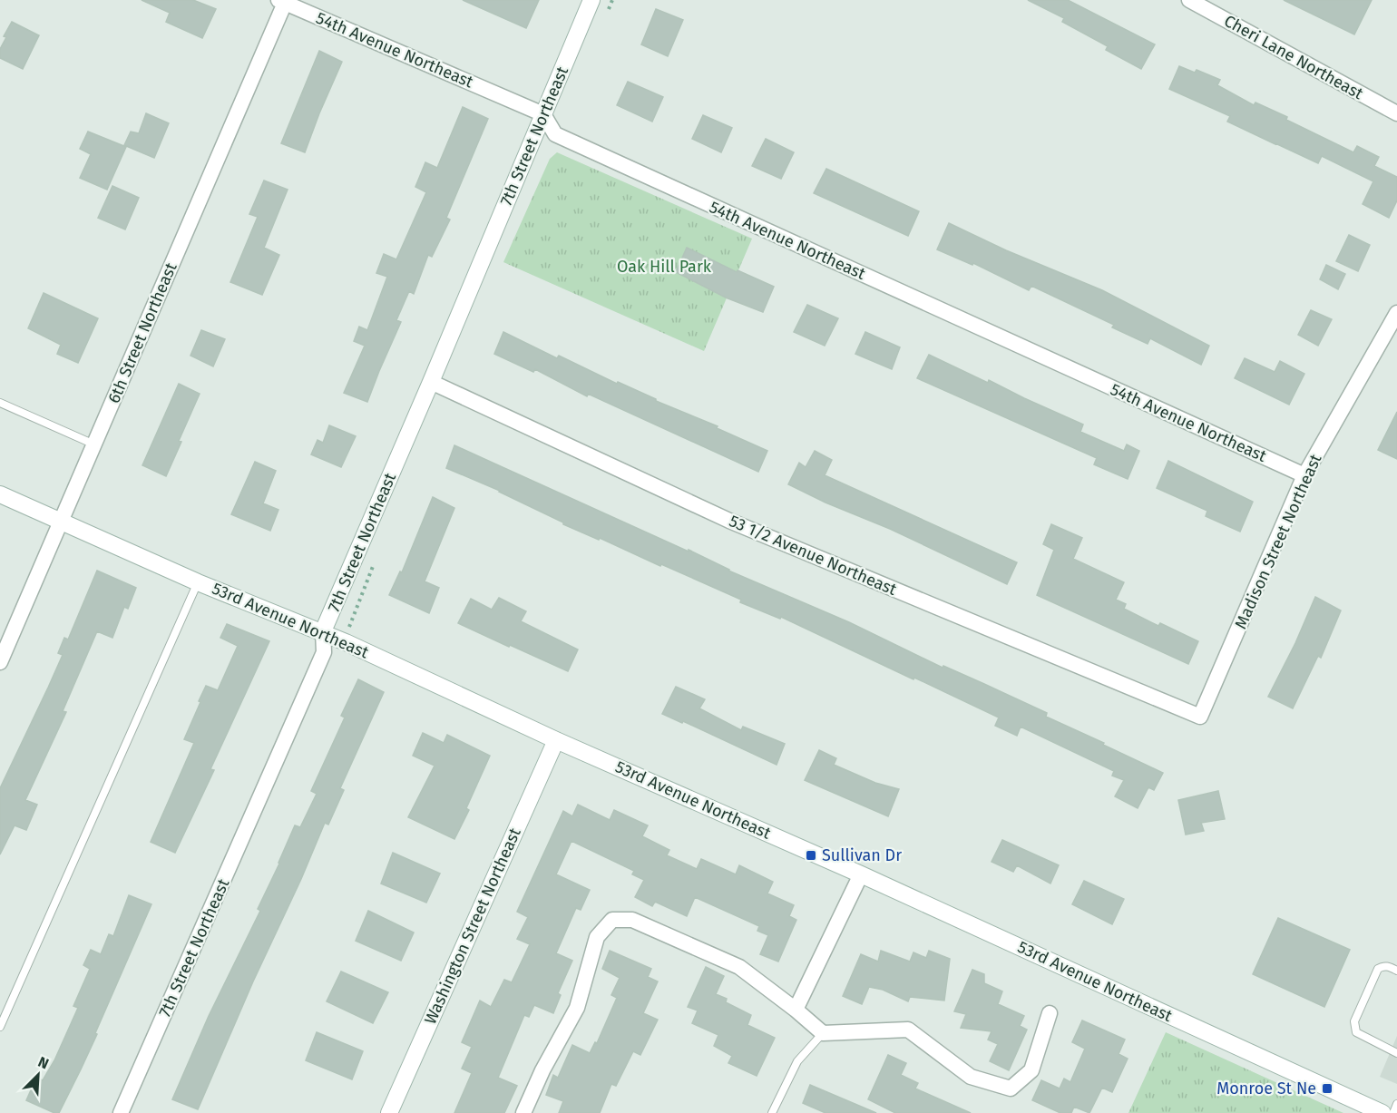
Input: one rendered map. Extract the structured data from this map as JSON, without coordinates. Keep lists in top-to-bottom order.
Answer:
{
  "streets": {
    "street": [
      "54th Avenue Northeast",
      "Cheri Lane Northeast",
      "7th Street Northeast",
      "6th Street Northeast",
      "Madison Street Northeast",
      "53 1/2 Avenue Northeast",
      "53rd Avenue Northeast",
      "Washington Street Northeast"
    ]
  },
  "crossings": [
    ["54th Avenue Northeast", "7th Street Northeast"],
    ["54th Avenue Northeast", "6th Street Northeast"],
    ["54th Avenue Northeast", "Madison Street Northeast"],
    ["7th Street Northeast", "53 1/2 Avenue Northeast"],
    ["7th Street Northeast", "53rd Avenue Northeast"],
    ["6th Street Northeast", "53rd Avenue Northeast"],
    ["Madison Street Northeast", "53 1/2 Avenue Northeast"],
    ["53rd Avenue Northeast", "Washington Street Northeast"]
  ],
  "parks": ["Oak Hill Park"],
  "places": {
    "transit": ["Sullivan Dr", "Monroe St Ne"]
  },
  "north": "top right"
}
